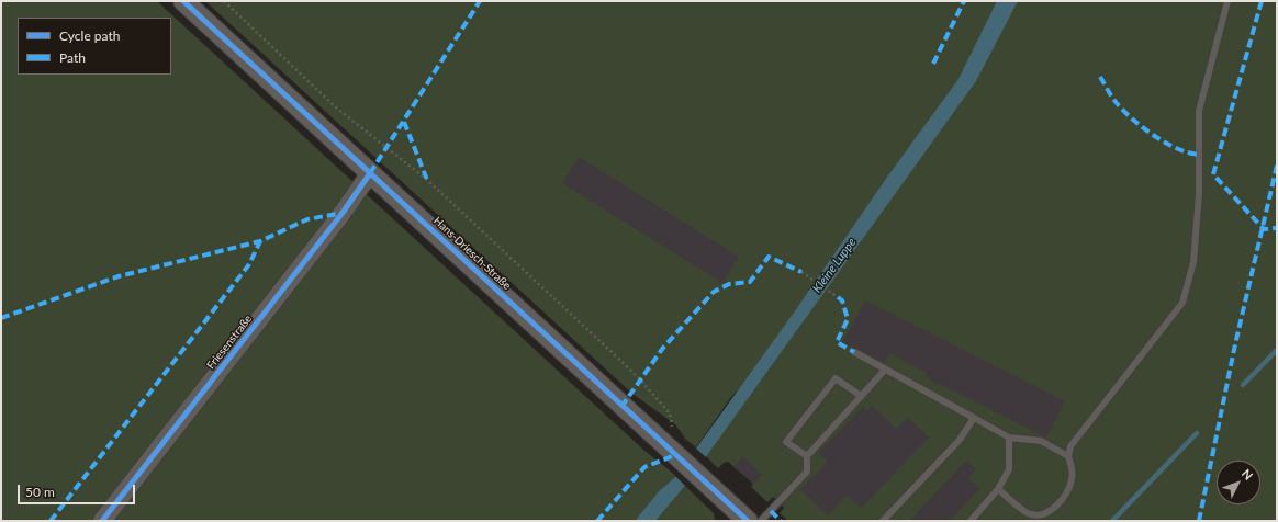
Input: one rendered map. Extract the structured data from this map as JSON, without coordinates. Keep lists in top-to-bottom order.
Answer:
{
  "streets": {
    "main road": ["Hans-Driesch-Straße"],
    "street": ["Friesenstraße"]
  },
  "crossings": [
    ["Hans-Driesch-Straße", "Friesenstraße"]
  ],
  "water": ["Kleine Luppe"],
  "legend": ["Cycle path", "Path"],
  "scale_bar": "50 m",
  "north": "top right"
}
